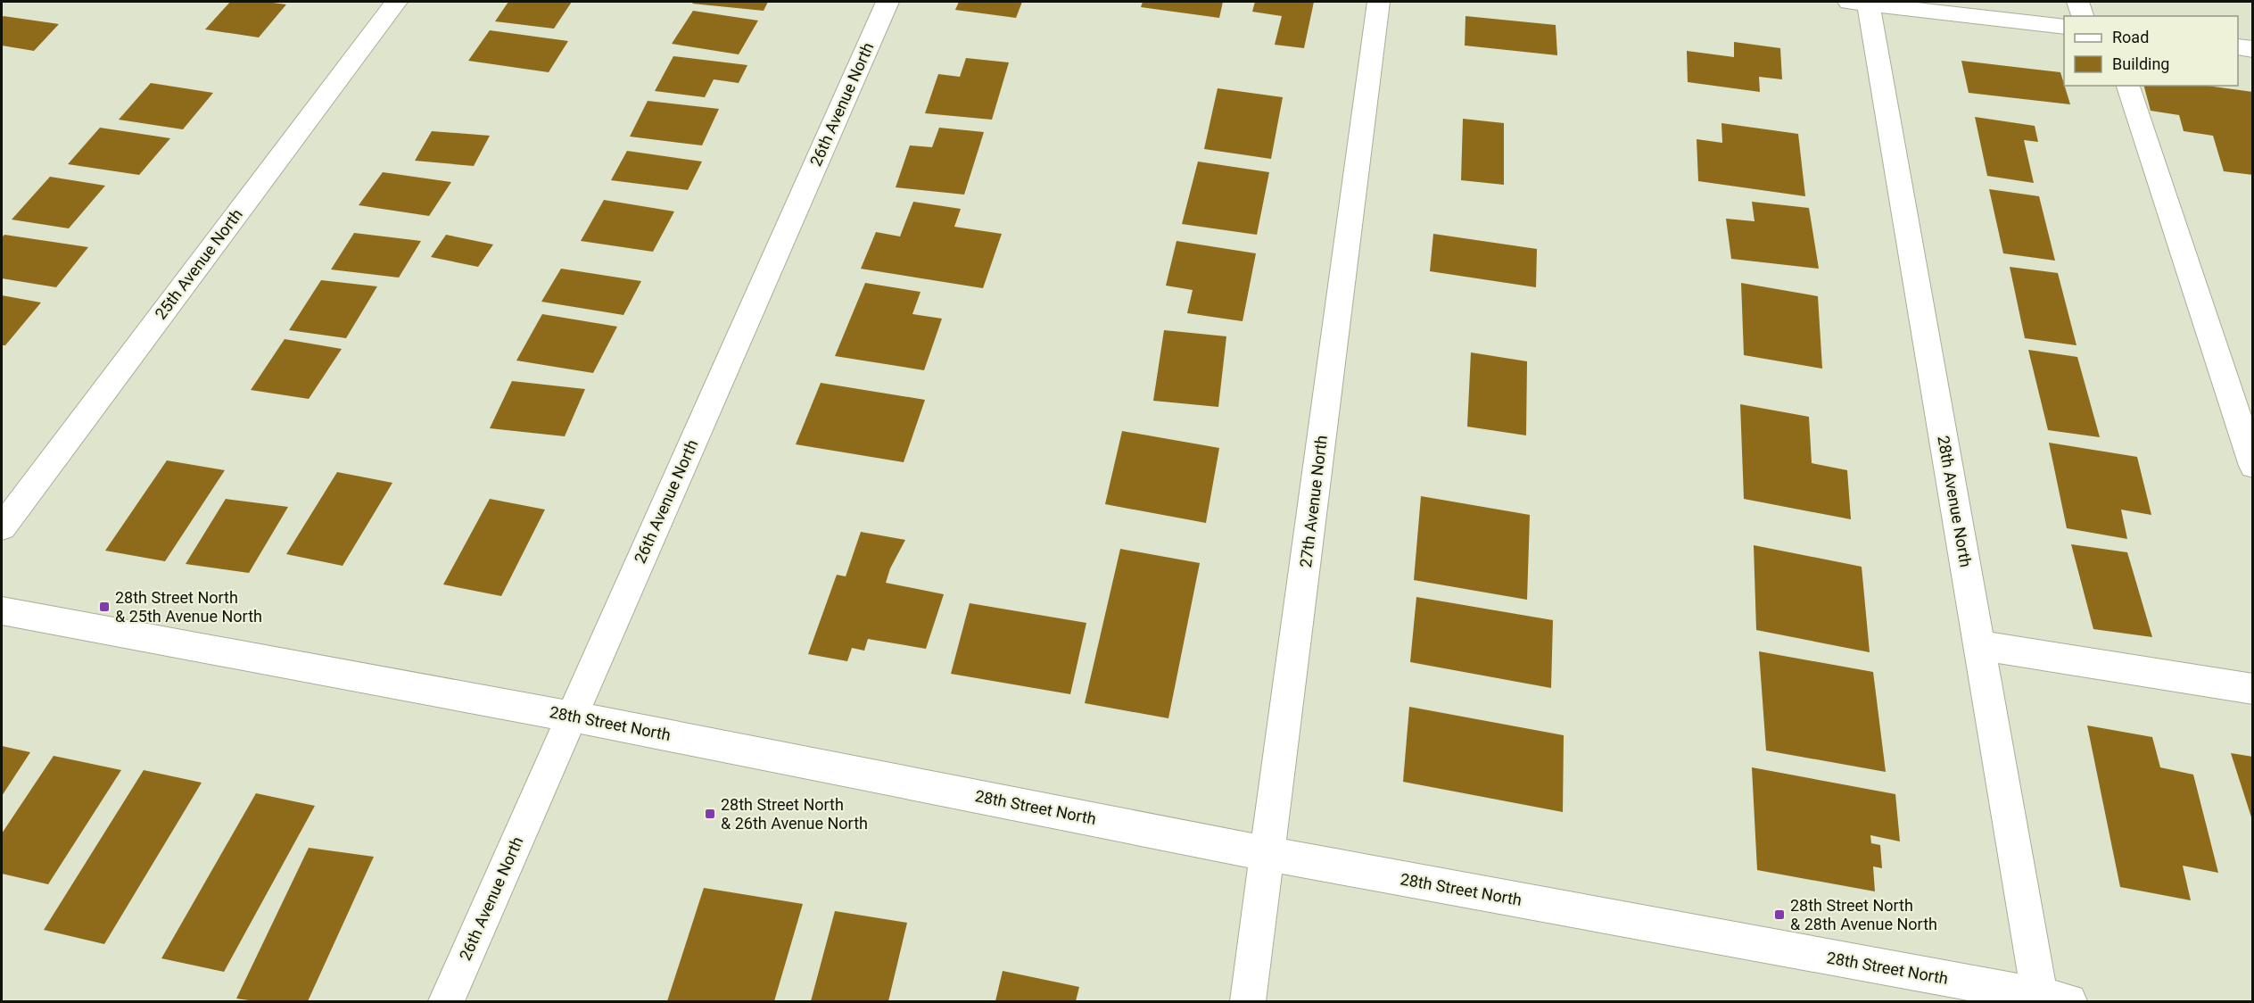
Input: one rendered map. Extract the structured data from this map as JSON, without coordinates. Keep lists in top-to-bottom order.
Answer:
{
  "streets": {
    "street": [
      "26th Avenue North",
      "25th Avenue North",
      "27th Avenue North",
      "28th Avenue North",
      "28th Street North"
    ]
  },
  "crossings": [
    ["26th Avenue North", "28th Street North"],
    ["27th Avenue North", "28th Street North"],
    ["28th Avenue North", "28th Street North"]
  ],
  "places": {
    "transit": ["28th Street North & 25th Avenue North", "28th Street North & 26th Avenue North", "28th Street North & 28th Avenue North"]
  },
  "legend": ["Road", "Building"]
}
